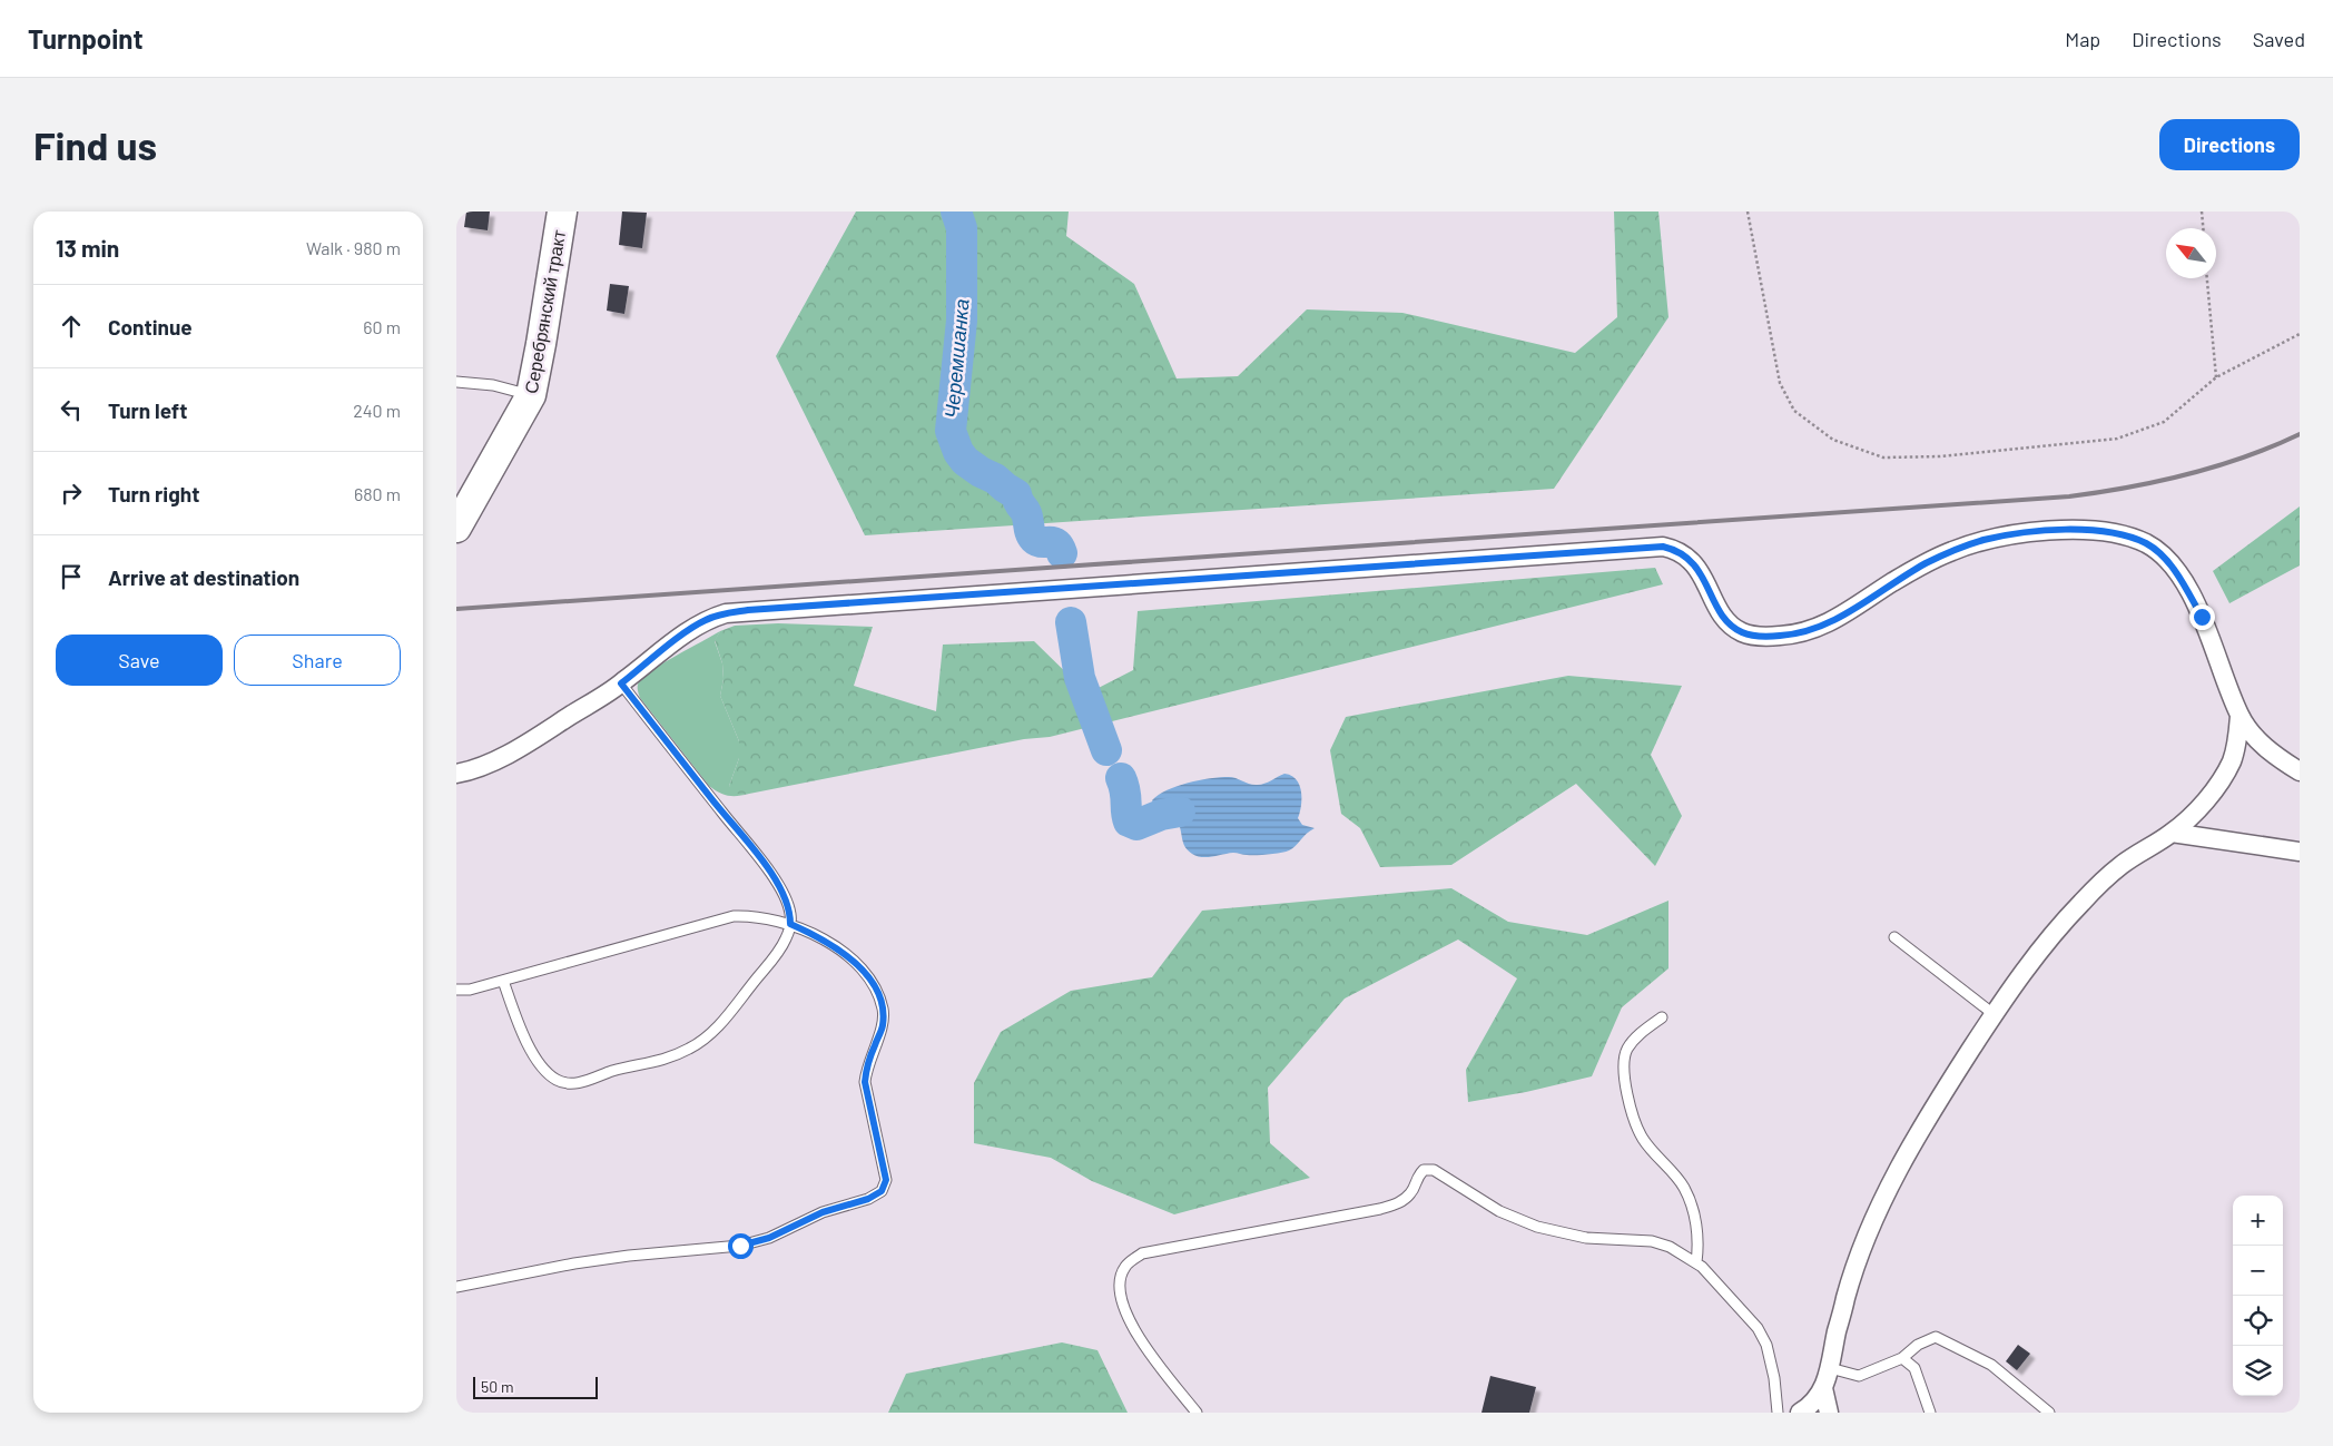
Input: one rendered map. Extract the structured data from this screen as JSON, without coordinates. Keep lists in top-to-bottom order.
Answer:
{
  "streets": {
    "main road": ["Серебрянский тракт"]
  },
  "water": ["Черемшанка"],
  "scale_bar": "50 m",
  "north": "top left",
  "page": {
    "header": "Turnpoint",
    "nav": ["Map", "Directions", "Saved"],
    "buttons": [
      "Directions",
      ["Save", "Share"]
    ],
    "title": "Find us",
    "heading": ["13 min", "Walk · 980 m"],
    "list": [
      ["Continue", "60 m"],
      ["Turn left", "240 m"],
      ["Turn right", "680 m"],
      "Arrive at destination"
    ],
    "map_buttons": ["+", "−"],
    "scale": "50 m"
  }
}
